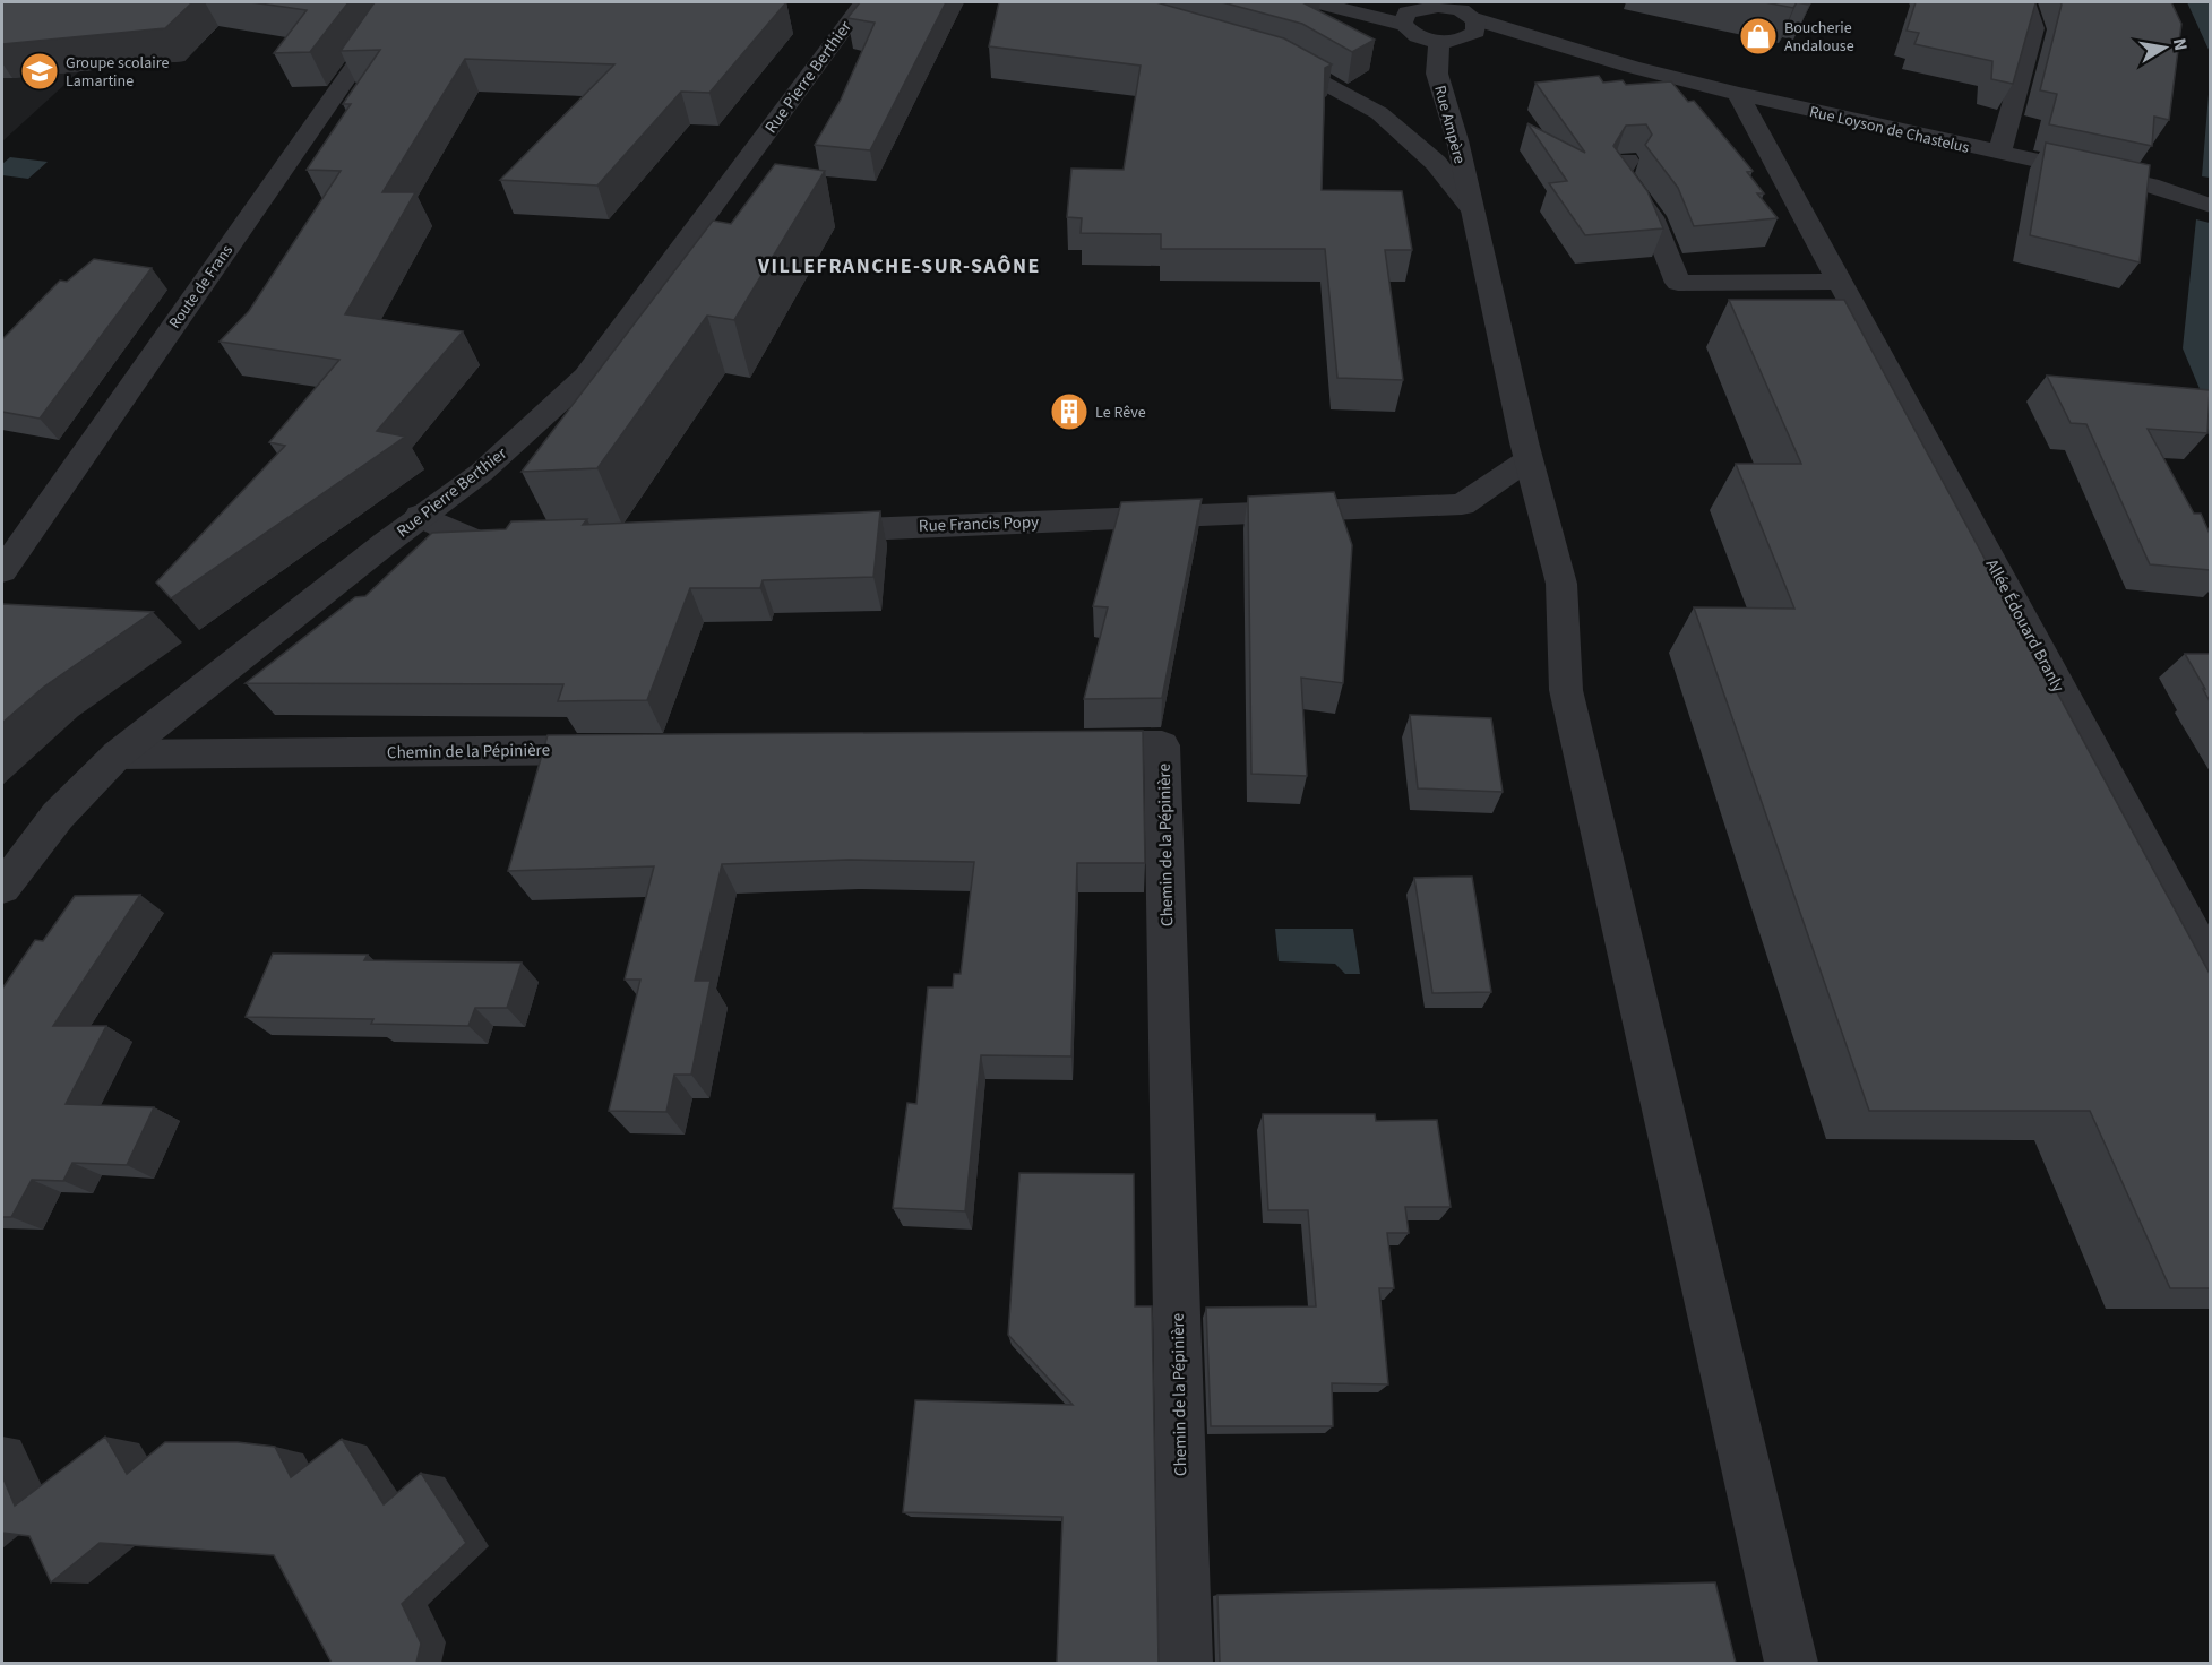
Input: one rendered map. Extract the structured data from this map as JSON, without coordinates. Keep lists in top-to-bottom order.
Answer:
{
  "streets": {
    "street": [
      "Rue Pierre Berthier",
      "Rue Ampère",
      "Rue Loyson de Chastelus",
      "Route de Frans",
      "Rue Francis Popy",
      "Allée Édouard Branly",
      "Chemin de la Pépinière"
    ]
  },
  "crossings": [
    ["Rue Pierre Berthier", "Chemin de la Pépinière"],
    ["Rue Ampère", "Rue Francis Popy"],
    ["Rue Loyson de Chastelus", "Allée Édouard Branly"]
  ],
  "districts": ["VILLEFRANCHE-SUR-SAÔNE"],
  "places": {
    "shop": ["Boucherie Andalouse"],
    "school or university": ["Groupe scolaire Lamartine"],
    "building": ["Le Rêve"]
  },
  "north": "right"
}
